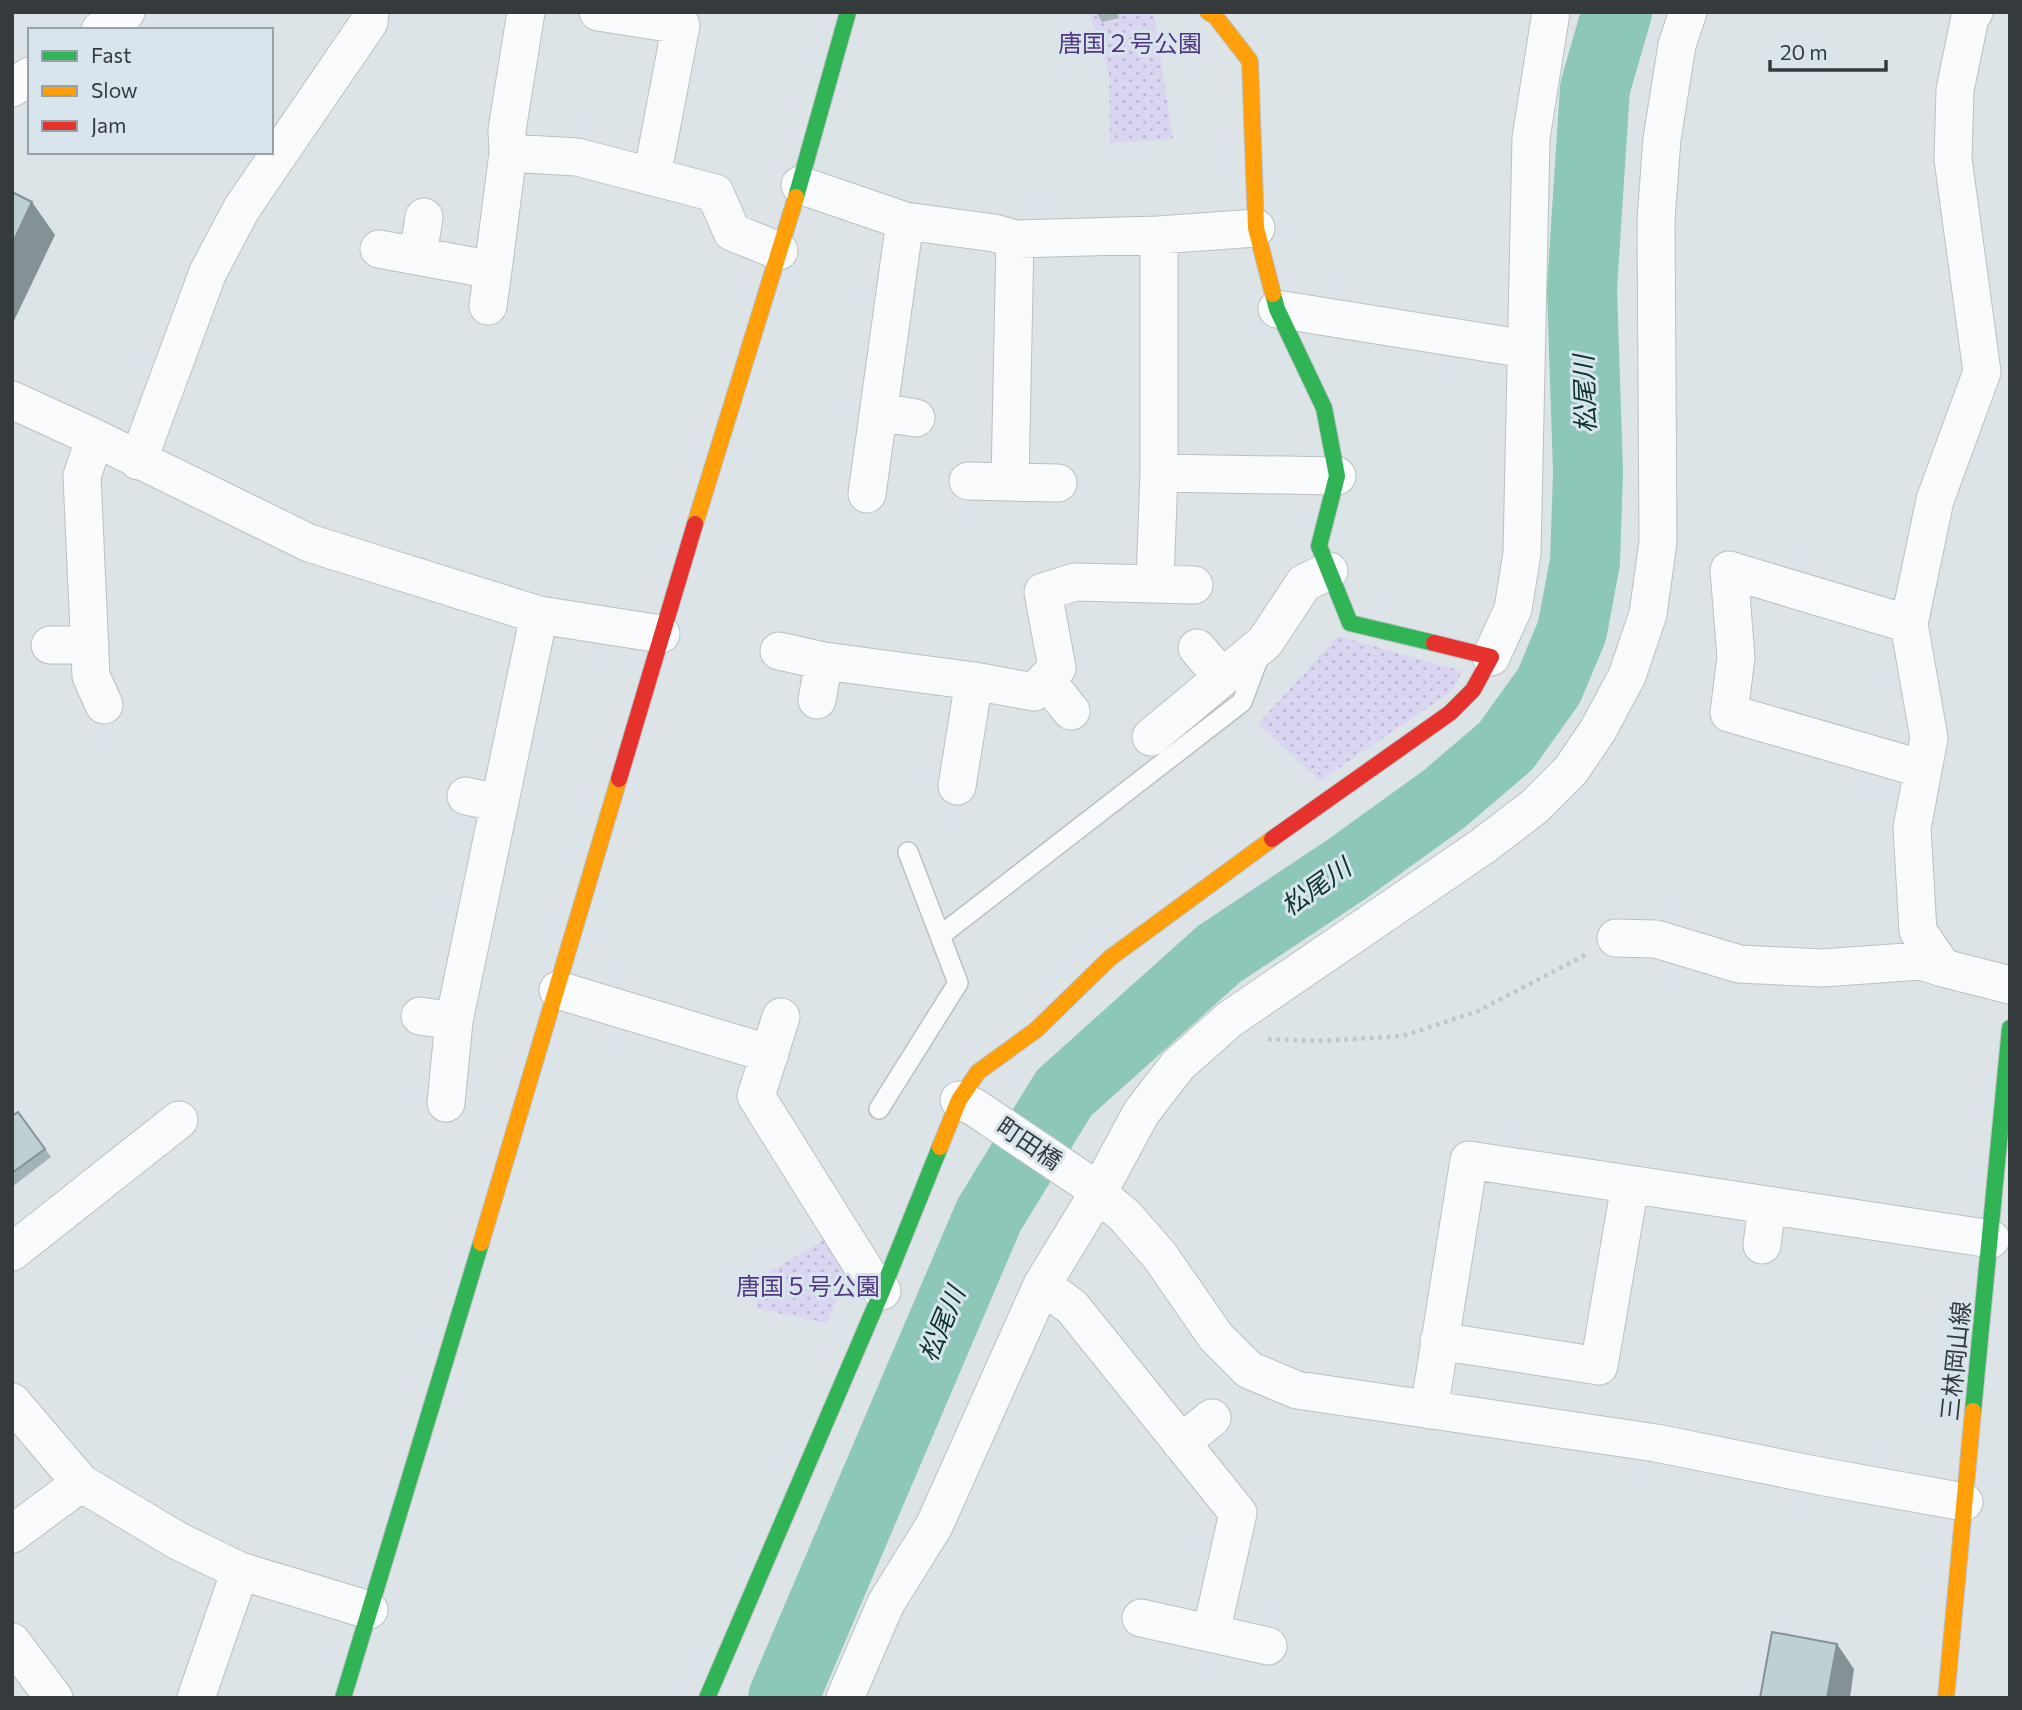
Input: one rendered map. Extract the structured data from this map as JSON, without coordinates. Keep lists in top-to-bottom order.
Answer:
{
  "streets": {
    "street": ["町田橋", "三林岡山線"]
  },
  "crossings": [
    ["町田橋", "三林岡山線"]
  ],
  "water": ["松尾川"],
  "parks": ["唐国２号公園", "唐国５号公園"],
  "legend": ["Fast", "Slow", "Jam"],
  "scale_bar": "20 m"
}
